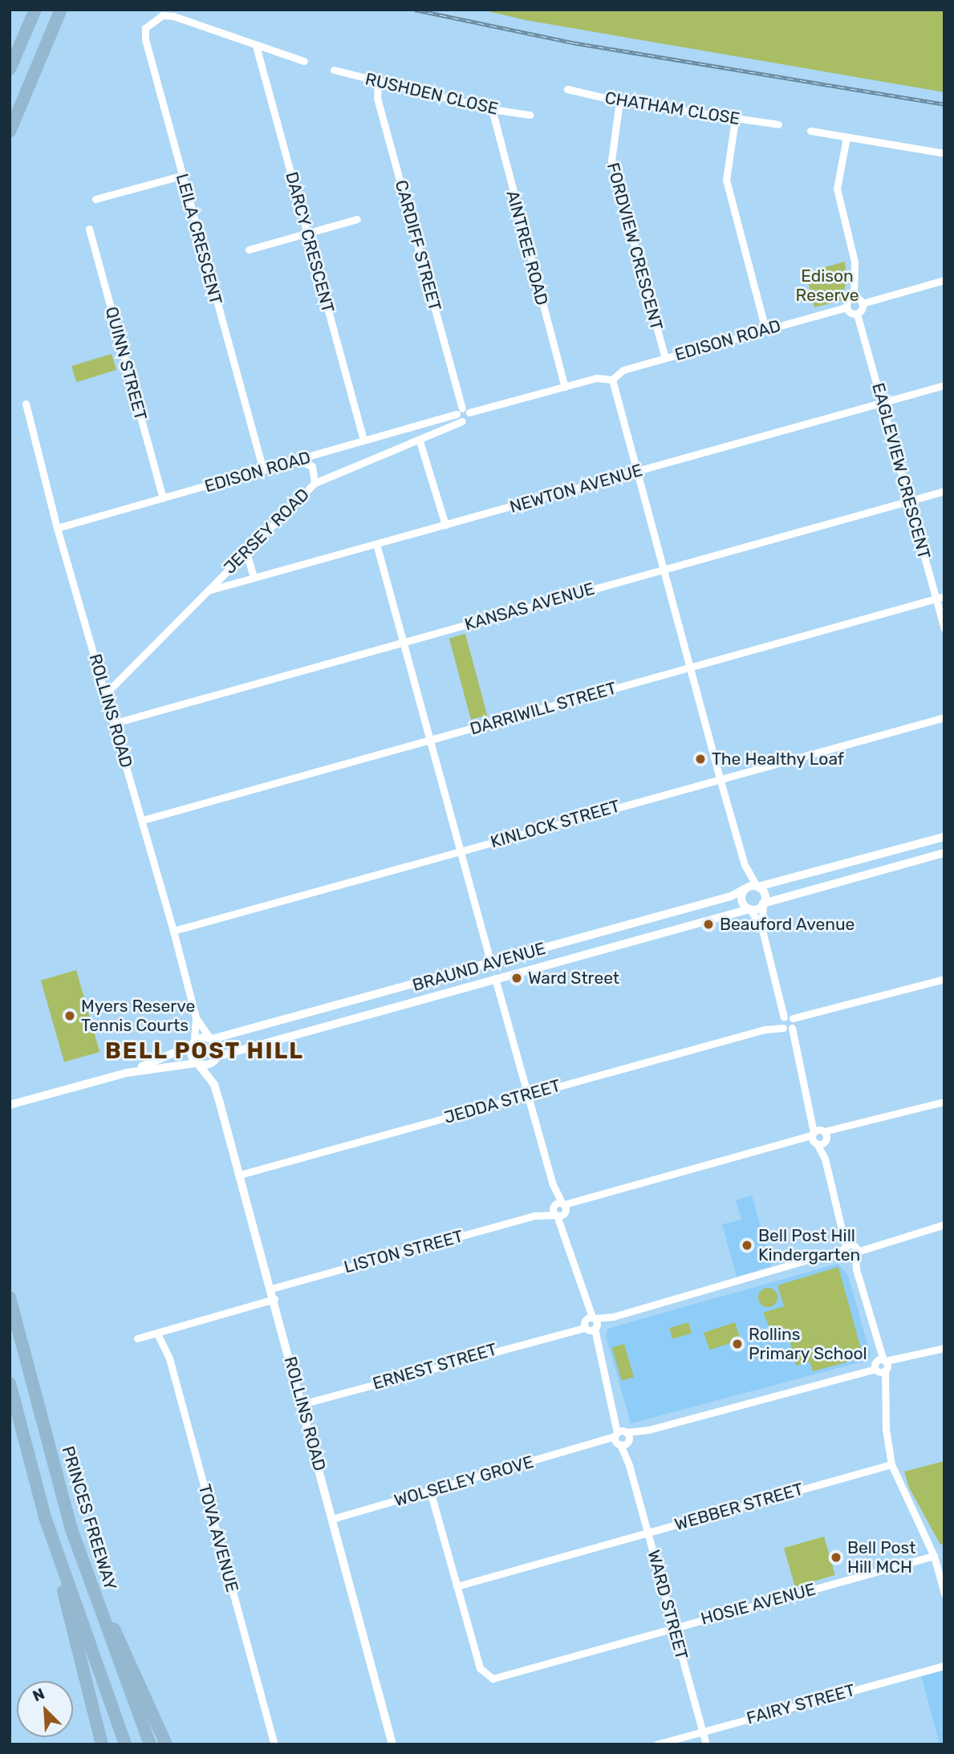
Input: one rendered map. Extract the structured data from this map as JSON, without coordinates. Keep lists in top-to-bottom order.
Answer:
{
  "streets": {
    "highway": ["PRINCES FREEWAY"],
    "street": [
      "RUSHDEN CLOSE",
      "CHATHAM CLOSE",
      "LEILA CRESCENT",
      "DARCY CRESCENT",
      "CARDIFF STREET",
      "FORDVIEW CRESCENT",
      "AINTREE ROAD",
      "EDISON ROAD",
      "QUINN STREET",
      "EAGLEVIEW CRESCENT",
      "NEWTON AVENUE",
      "JERSEY ROAD",
      "KANSAS AVENUE",
      "DARRIWILL STREET",
      "ROLLINS ROAD",
      "KINLOCK STREET",
      "BRAUND AVENUE",
      "JEDDA STREET",
      "LISTON STREET",
      "ERNEST STREET",
      "WOLSELEY GROVE",
      "WEBBER STREET",
      "TOVA AVENUE",
      "HOSIE AVENUE",
      "WARD STREET",
      "FAIRY STREET"
    ]
  },
  "crossings": [
    ["RUSHDEN CLOSE", "CARDIFF STREET"],
    ["RUSHDEN CLOSE", "AINTREE ROAD"],
    ["CHATHAM CLOSE", "FORDVIEW CRESCENT"],
    ["LEILA CRESCENT", "DARCY CRESCENT"],
    ["LEILA CRESCENT", "EDISON ROAD"],
    ["DARCY CRESCENT", "EDISON ROAD"],
    ["CARDIFF STREET", "EDISON ROAD"],
    ["CARDIFF STREET", "JERSEY ROAD"],
    ["FORDVIEW CRESCENT", "EDISON ROAD"],
    ["AINTREE ROAD", "EDISON ROAD"],
    ["EDISON ROAD", "QUINN STREET"],
    ["EDISON ROAD", "ROLLINS ROAD"],
    ["EAGLEVIEW CRESCENT", "NEWTON AVENUE"],
    ["EAGLEVIEW CRESCENT", "KANSAS AVENUE"],
    ["EAGLEVIEW CRESCENT", "DARRIWILL STREET"],
    ["NEWTON AVENUE", "JERSEY ROAD"],
    ["NEWTON AVENUE", "WARD STREET"],
    ["JERSEY ROAD", "ROLLINS ROAD"],
    ["KANSAS AVENUE", "ROLLINS ROAD"],
    ["KANSAS AVENUE", "WARD STREET"],
    ["DARRIWILL STREET", "ROLLINS ROAD"],
    ["DARRIWILL STREET", "WARD STREET"],
    ["ROLLINS ROAD", "KINLOCK STREET"],
    ["ROLLINS ROAD", "BRAUND AVENUE"],
    ["ROLLINS ROAD", "JEDDA STREET"],
    ["ROLLINS ROAD", "LISTON STREET"],
    ["ROLLINS ROAD", "ERNEST STREET"],
    ["ROLLINS ROAD", "WOLSELEY GROVE"],
    ["KINLOCK STREET", "WARD STREET"],
    ["BRAUND AVENUE", "WARD STREET"],
    ["JEDDA STREET", "WARD STREET"],
    ["LISTON STREET", "WARD STREET"],
    ["ERNEST STREET", "WARD STREET"],
    ["WOLSELEY GROVE", "WARD STREET"],
    ["WEBBER STREET", "HOSIE AVENUE"],
    ["WEBBER STREET", "WARD STREET"],
    ["HOSIE AVENUE", "WARD STREET"],
    ["WARD STREET", "FAIRY STREET"]
  ],
  "districts": ["BELL POST HILL"],
  "parks": ["Edison Reserve"],
  "places": [
    "The Healthy Loaf",
    "Beauford Avenue",
    "Ward Street",
    "Myers Reserve Tennis Courts",
    "Bell Post Hill Kindergarten",
    "Rollins Primary School",
    "Bell Post Hill MCH"
  ],
  "north": "top left"
}
